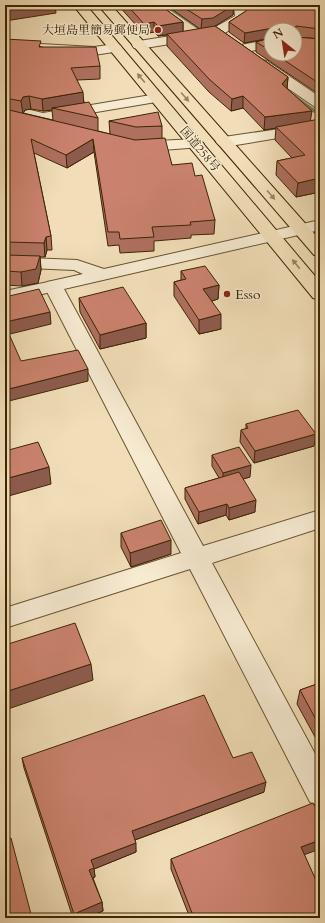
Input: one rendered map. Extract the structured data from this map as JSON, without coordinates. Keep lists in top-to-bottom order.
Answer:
{
  "streets": {
    "highway": ["国道258号"]
  },
  "places": ["大垣島里簡易郵便局", "Esso"],
  "north": "top left"
}
